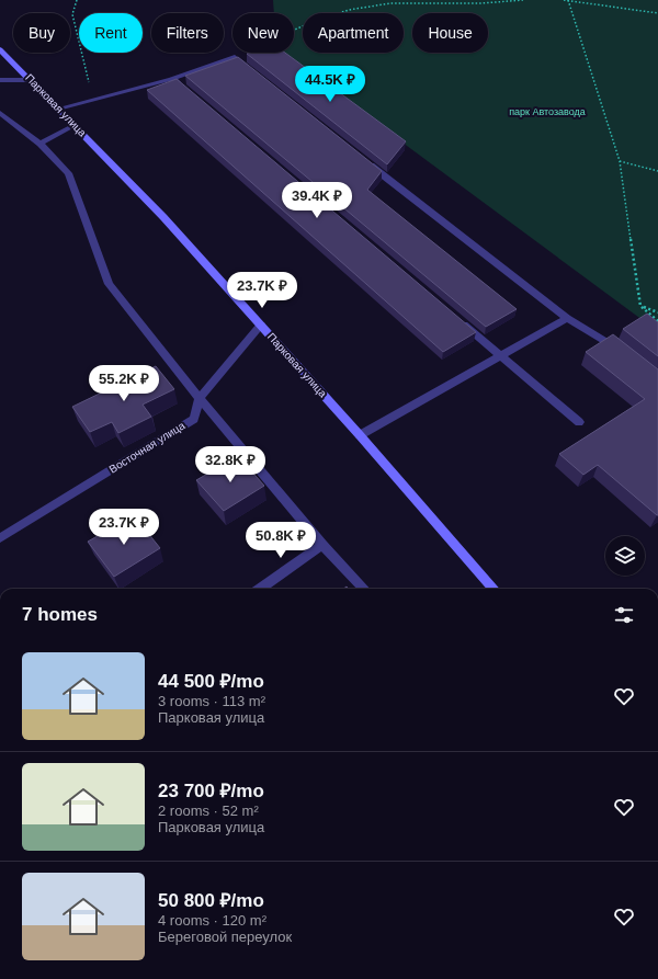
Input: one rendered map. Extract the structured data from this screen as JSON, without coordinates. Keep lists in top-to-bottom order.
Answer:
{
  "streets": {
    "street": ["Парковая улица", "Восточная улица"]
  },
  "crossings": [
    ["Парковая улица", "Восточная улица"]
  ],
  "parks": ["парк Автозавода"],
  "page": {
    "chip": [
      "Buy",
      "Rent",
      "Filters",
      "New",
      "Apartment",
      "House"
    ],
    "price": [
      "44.5K ₽",
      "39.4K ₽",
      "23.7K ₽",
      "55.2K ₽",
      "32.8K ₽",
      "23.7K ₽",
      "50.8K ₽"
    ],
    "heading": "7 homes",
    "list": [
      {
        "name": "44 500 ₽/mo",
        "note": "3 rooms · 113 m² · Парковая улица"
      },
      {
        "name": "23 700 ₽/mo",
        "note": "2 rooms · 52 m² · Парковая улица"
      },
      {
        "name": "50 800 ₽/mo",
        "note": "4 rooms · 120 m² · Береговой переулок"
      }
    ]
  }
}
